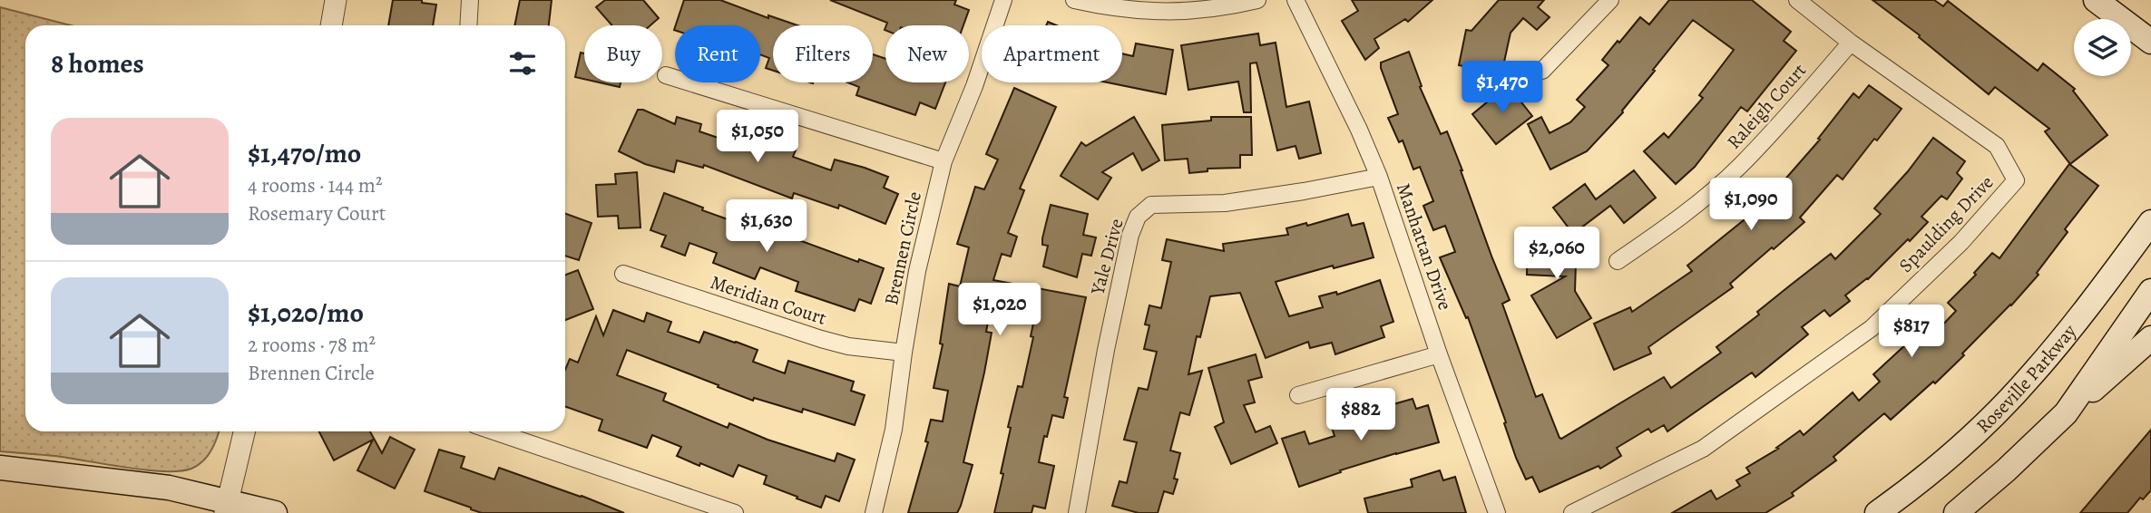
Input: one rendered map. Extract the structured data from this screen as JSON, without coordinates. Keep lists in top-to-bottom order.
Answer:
{
  "streets": {
    "main road": ["Roseville Parkway"],
    "street": [
      "Raleigh Court",
      "Spaulding Drive",
      "Manhattan Drive",
      "Brennen Circle",
      "Yale Drive",
      "Meridian Court"
    ]
  },
  "crossings": [
    ["Raleigh Court", "Spaulding Drive"],
    ["Manhattan Drive", "Yale Drive"],
    ["Brennen Circle", "Meridian Court"]
  ],
  "page": {
    "chip": [
      "Buy",
      "Rent",
      "Filters",
      "New",
      "Apartment"
    ],
    "heading": "8 homes",
    "price": [
      "$1,470",
      "$1,050",
      "$1,090",
      "$1,630",
      "$2,060",
      "$1,020",
      "$817",
      "$882"
    ],
    "list": [
      {
        "name": "$1,470/mo",
        "note": "4 rooms · 144 m² · Rosemary Court"
      },
      {
        "name": "$1,020/mo",
        "note": "2 rooms · 78 m² · Brennen Circle"
      }
    ]
  }
}
